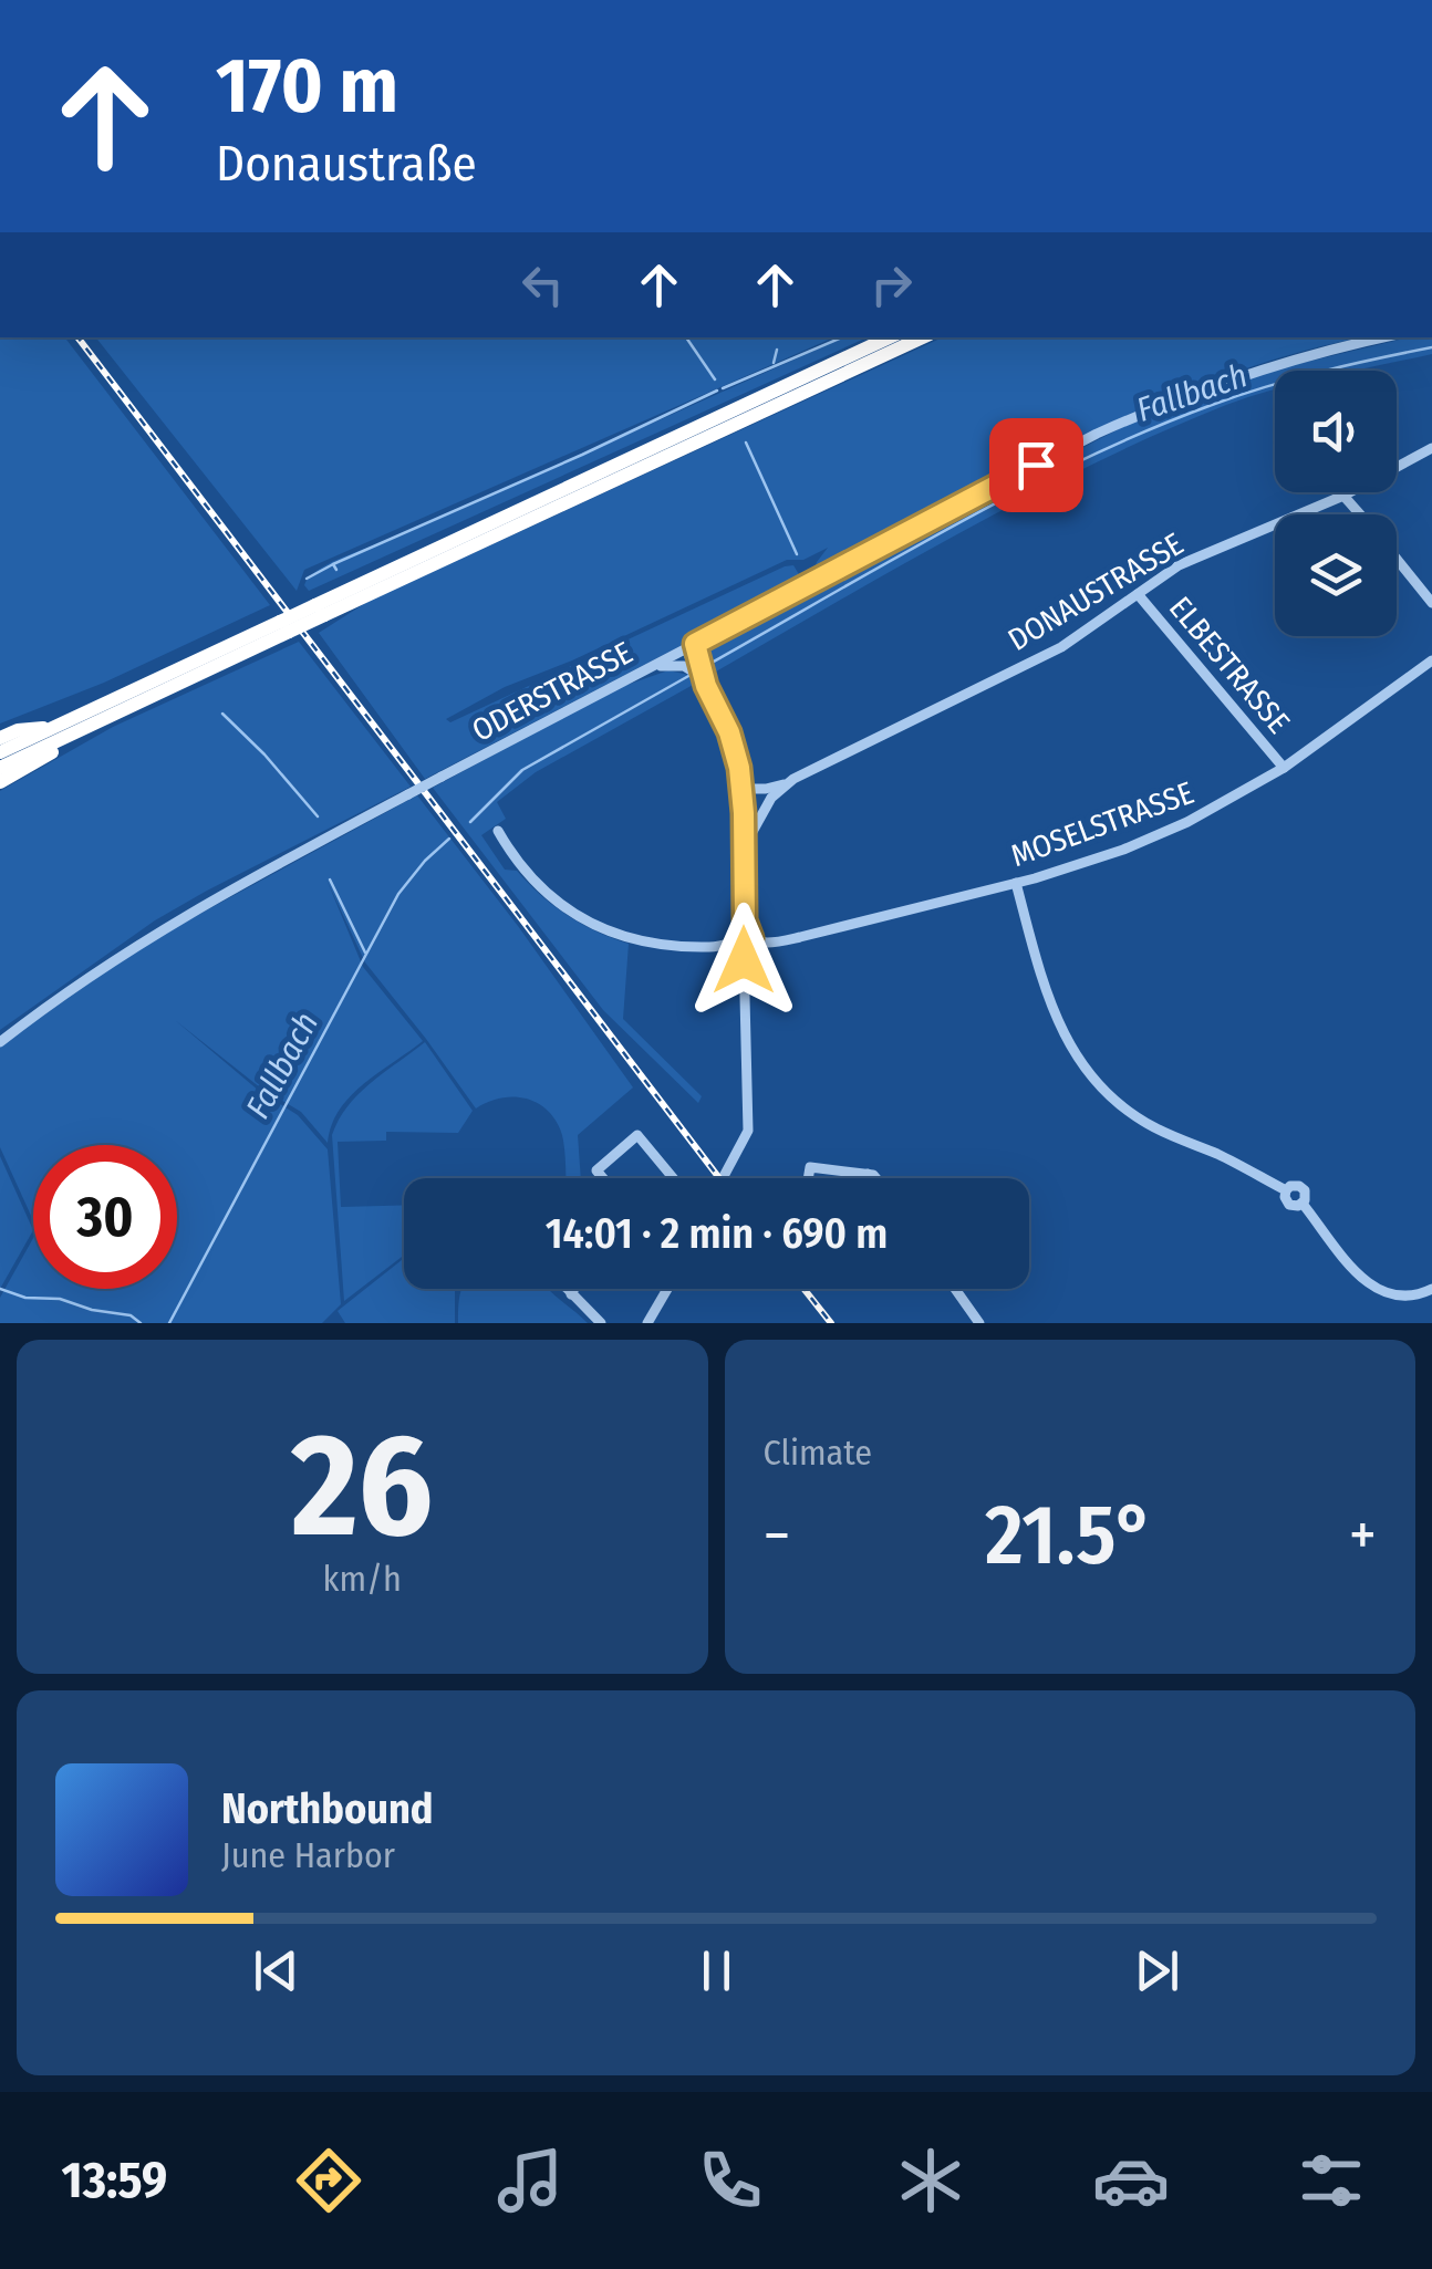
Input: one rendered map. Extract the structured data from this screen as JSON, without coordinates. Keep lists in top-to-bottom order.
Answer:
{
  "streets": {
    "street": [
      "DONAUSTRASSE",
      "ELBESTRASSE",
      "ODERSTRASSE",
      "MOSELSTRASSE"
    ]
  },
  "crossings": [
    ["DONAUSTRASSE", "ELBESTRASSE"],
    ["ELBESTRASSE", "MOSELSTRASSE"]
  ],
  "water": ["Fallbach"],
  "page": {
    "turn": ["170 m", "Donaustraße"],
    "limit": "30",
    "trip": "14:01 · 2 min · 690 m",
    "tile": [
      ["26", "km/h"],
      "Climate"
    ],
    "heat": ["−", "21.5°", "+"],
    "song": ["Northbound", "June Harbor"],
    "tabs": "13:59"
  }
}
